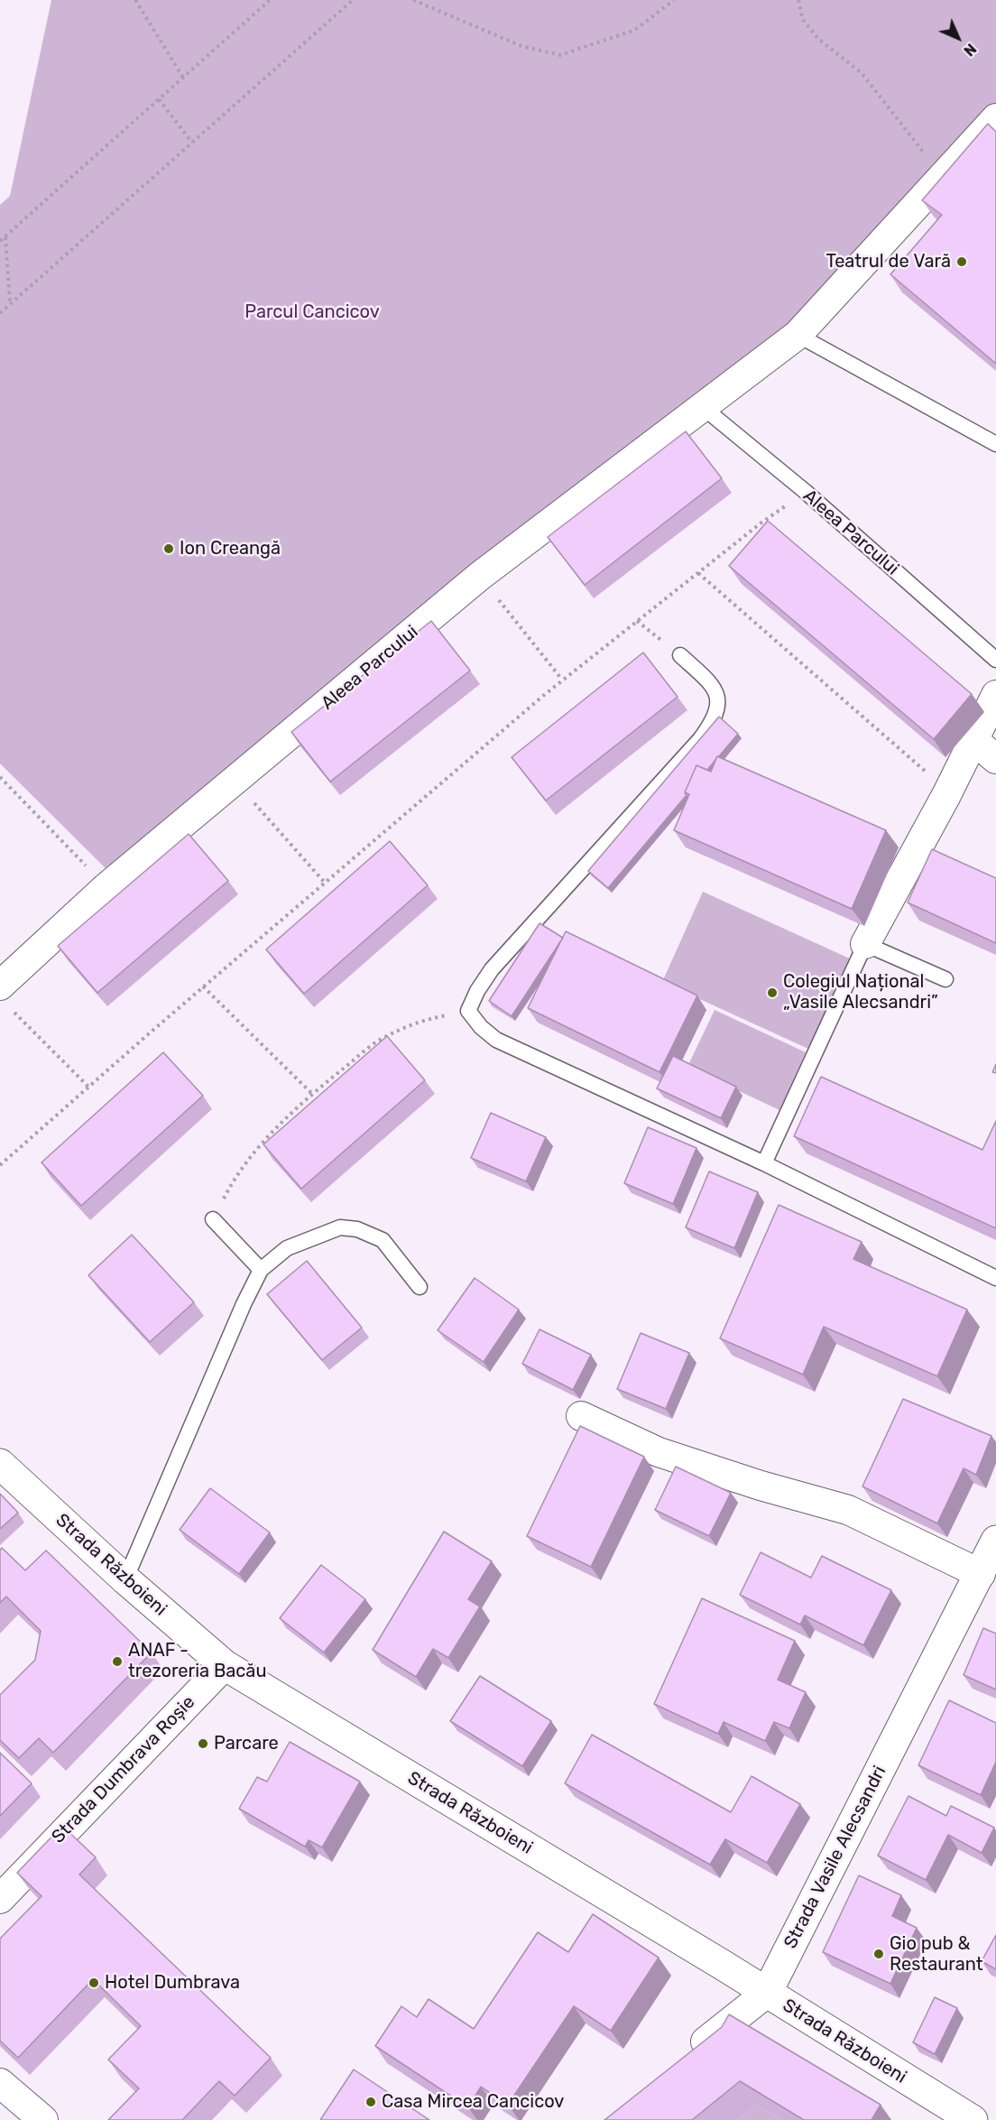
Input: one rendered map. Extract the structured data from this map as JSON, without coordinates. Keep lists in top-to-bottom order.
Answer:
{
  "streets": {
    "street": [
      "Aleea Parcului",
      "Strada Războieni",
      "Strada Dumbrava Roșie",
      "Strada Vasile Alecsandri"
    ]
  },
  "crossings": [
    ["Strada Războieni", "Strada Dumbrava Roșie"],
    ["Strada Războieni", "Strada Vasile Alecsandri"]
  ],
  "parks": ["Parcul Cancicov"],
  "places": [
    "Teatrul de Vară",
    "Ion Creangă",
    "Colegiul Național „Vasile Alecsandri”",
    "ANAF - trezoreria Bacău",
    "Parcare",
    "Gio pub & Restaurant",
    "Hotel Dumbrava",
    "Casa Mircea Cancicov"
  ],
  "north": "bottom right"
}
